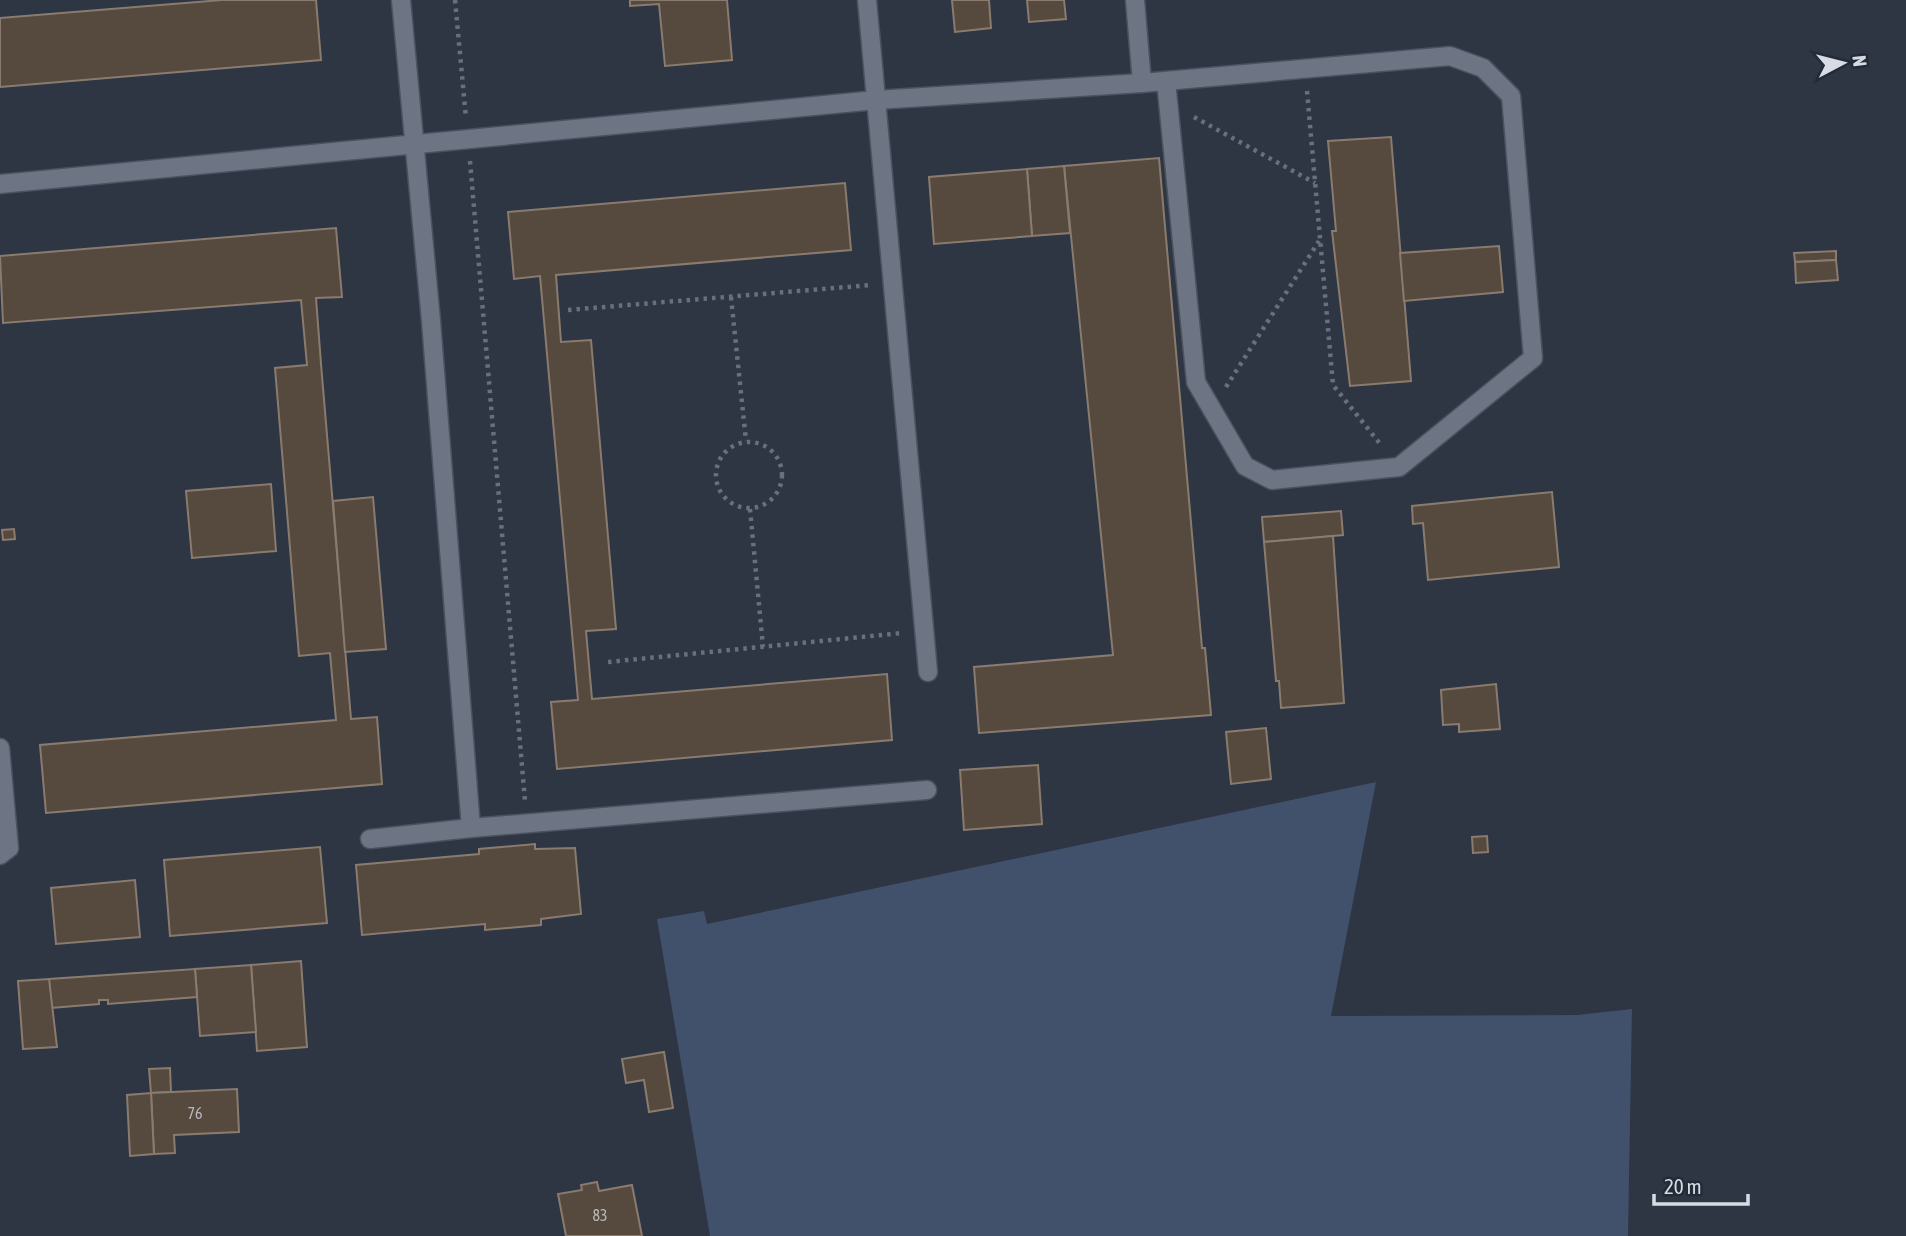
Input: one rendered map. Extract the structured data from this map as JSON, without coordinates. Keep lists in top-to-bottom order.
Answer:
{
  "house_numbers": ["76", "83"],
  "scale_bar": "20 m",
  "north": "right"
}
